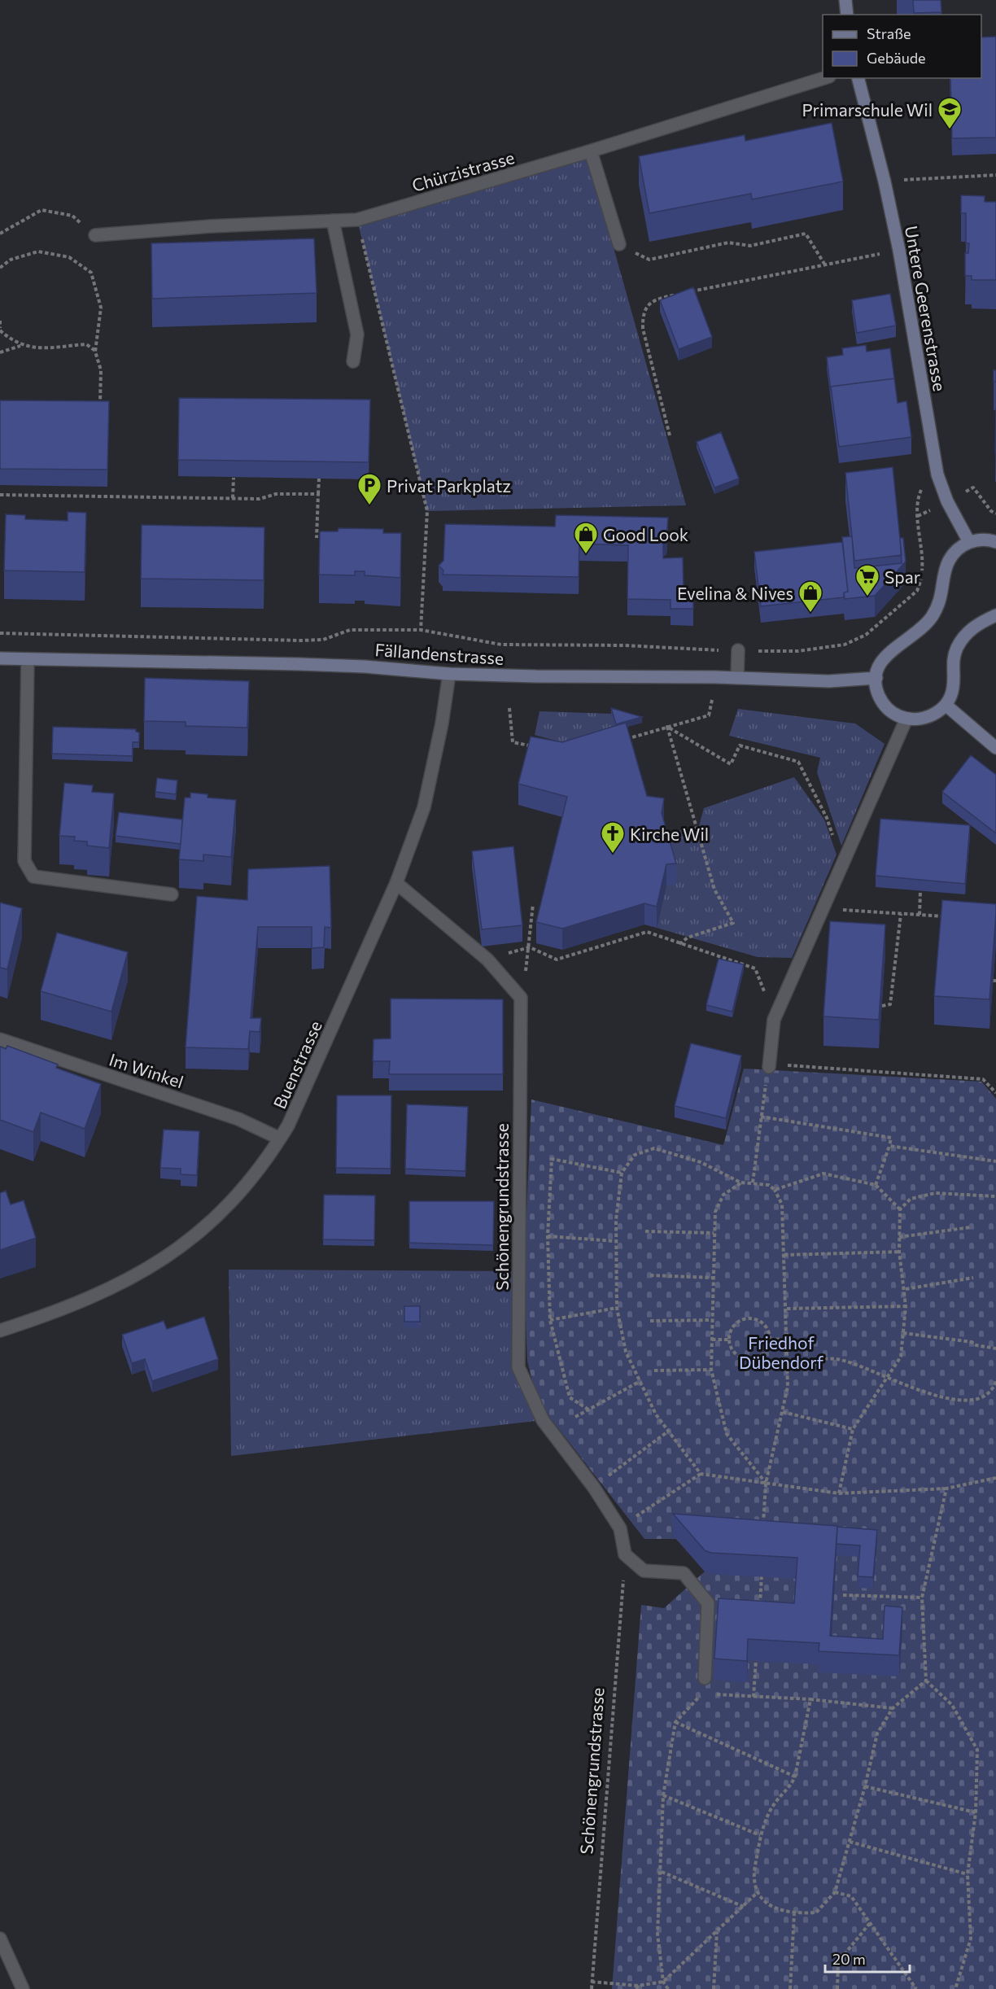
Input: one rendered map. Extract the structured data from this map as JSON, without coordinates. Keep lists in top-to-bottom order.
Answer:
{
  "streets": {
    "main road": ["Untere Geerenstrasse", "Fällandenstrasse"],
    "street": [
      "Chürzistrasse",
      "Buenstrasse",
      "Im Winkel",
      "Schönengrundstrasse"
    ]
  },
  "crossings": [
    ["Fällandenstrasse", "Buenstrasse"],
    ["Buenstrasse", "Im Winkel"]
  ],
  "parks": ["Friedhof Dübendorf"],
  "places": {
    "school or university": ["Primarschule Wil"],
    "parking": ["Privat Parkplatz"],
    "shop": ["Good Look", "Evelina & Nives"],
    "supermarket": ["Spar"],
    "church": ["Kirche Wil"]
  },
  "legend": ["Straße", "Gebäude"],
  "scale_bar": "20 m"
}
